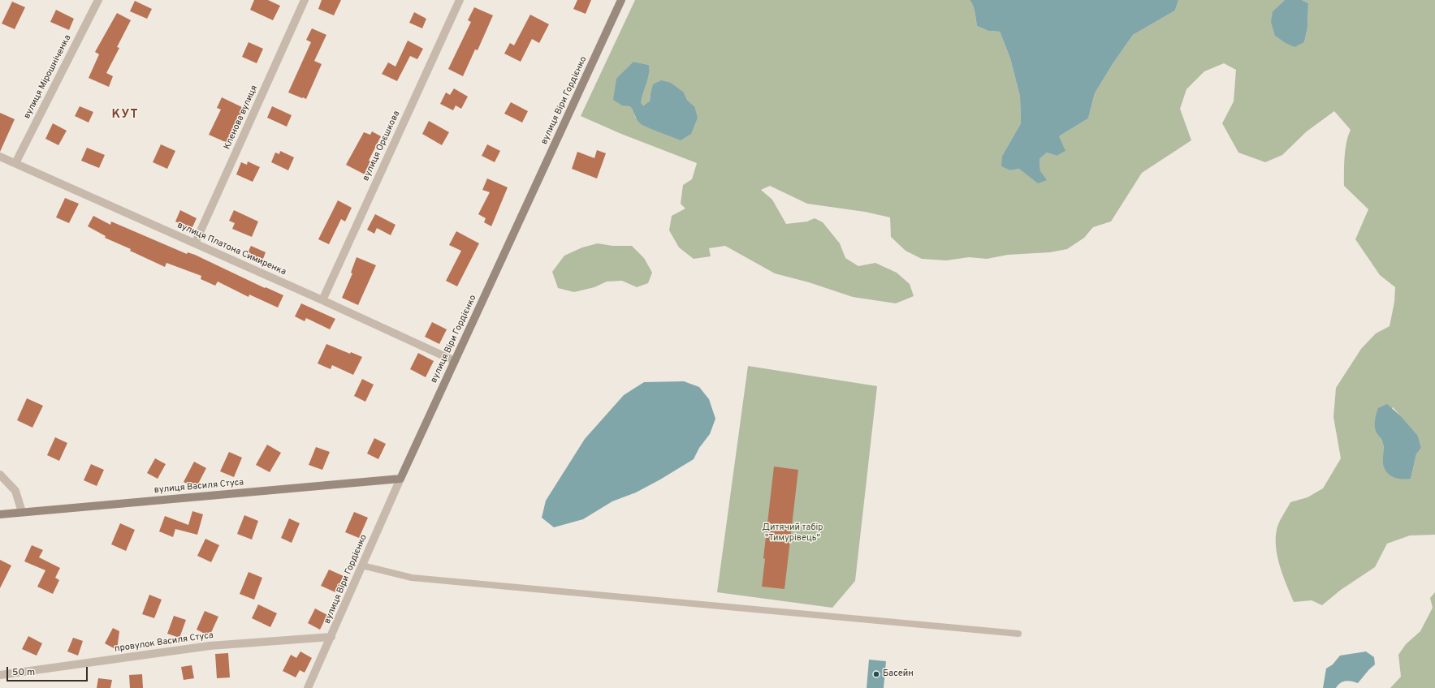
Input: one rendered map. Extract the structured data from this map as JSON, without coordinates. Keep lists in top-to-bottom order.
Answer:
{
  "streets": {
    "street": [
      "вулиця Мірошніченка",
      "вулиця Віри Гордієнко",
      "Кленова вулиця",
      "вулиця Орєшкова",
      "вулиця Платона Симиренка",
      "вулиця Василя Стуса",
      "провулок Василя Стуса"
    ]
  },
  "crossings": [
    ["вулиця Мірошніченка", "вулиця Платона Симиренка"],
    ["вулиця Віри Гордієнко", "вулиця Платона Симиренка"],
    ["вулиця Віри Гордієнко", "вулиця Василя Стуса"],
    ["вулиця Віри Гордієнко", "провулок Василя Стуса"],
    ["Кленова вулиця", "вулиця Платона Симиренка"],
    ["вулиця Орєшкова", "вулиця Платона Симиренка"]
  ],
  "districts": ["КУТ"],
  "parks": ["Дитячий табір \"Тимурівець\""],
  "places": ["Басейн"],
  "scale_bar": "50 m"
}
